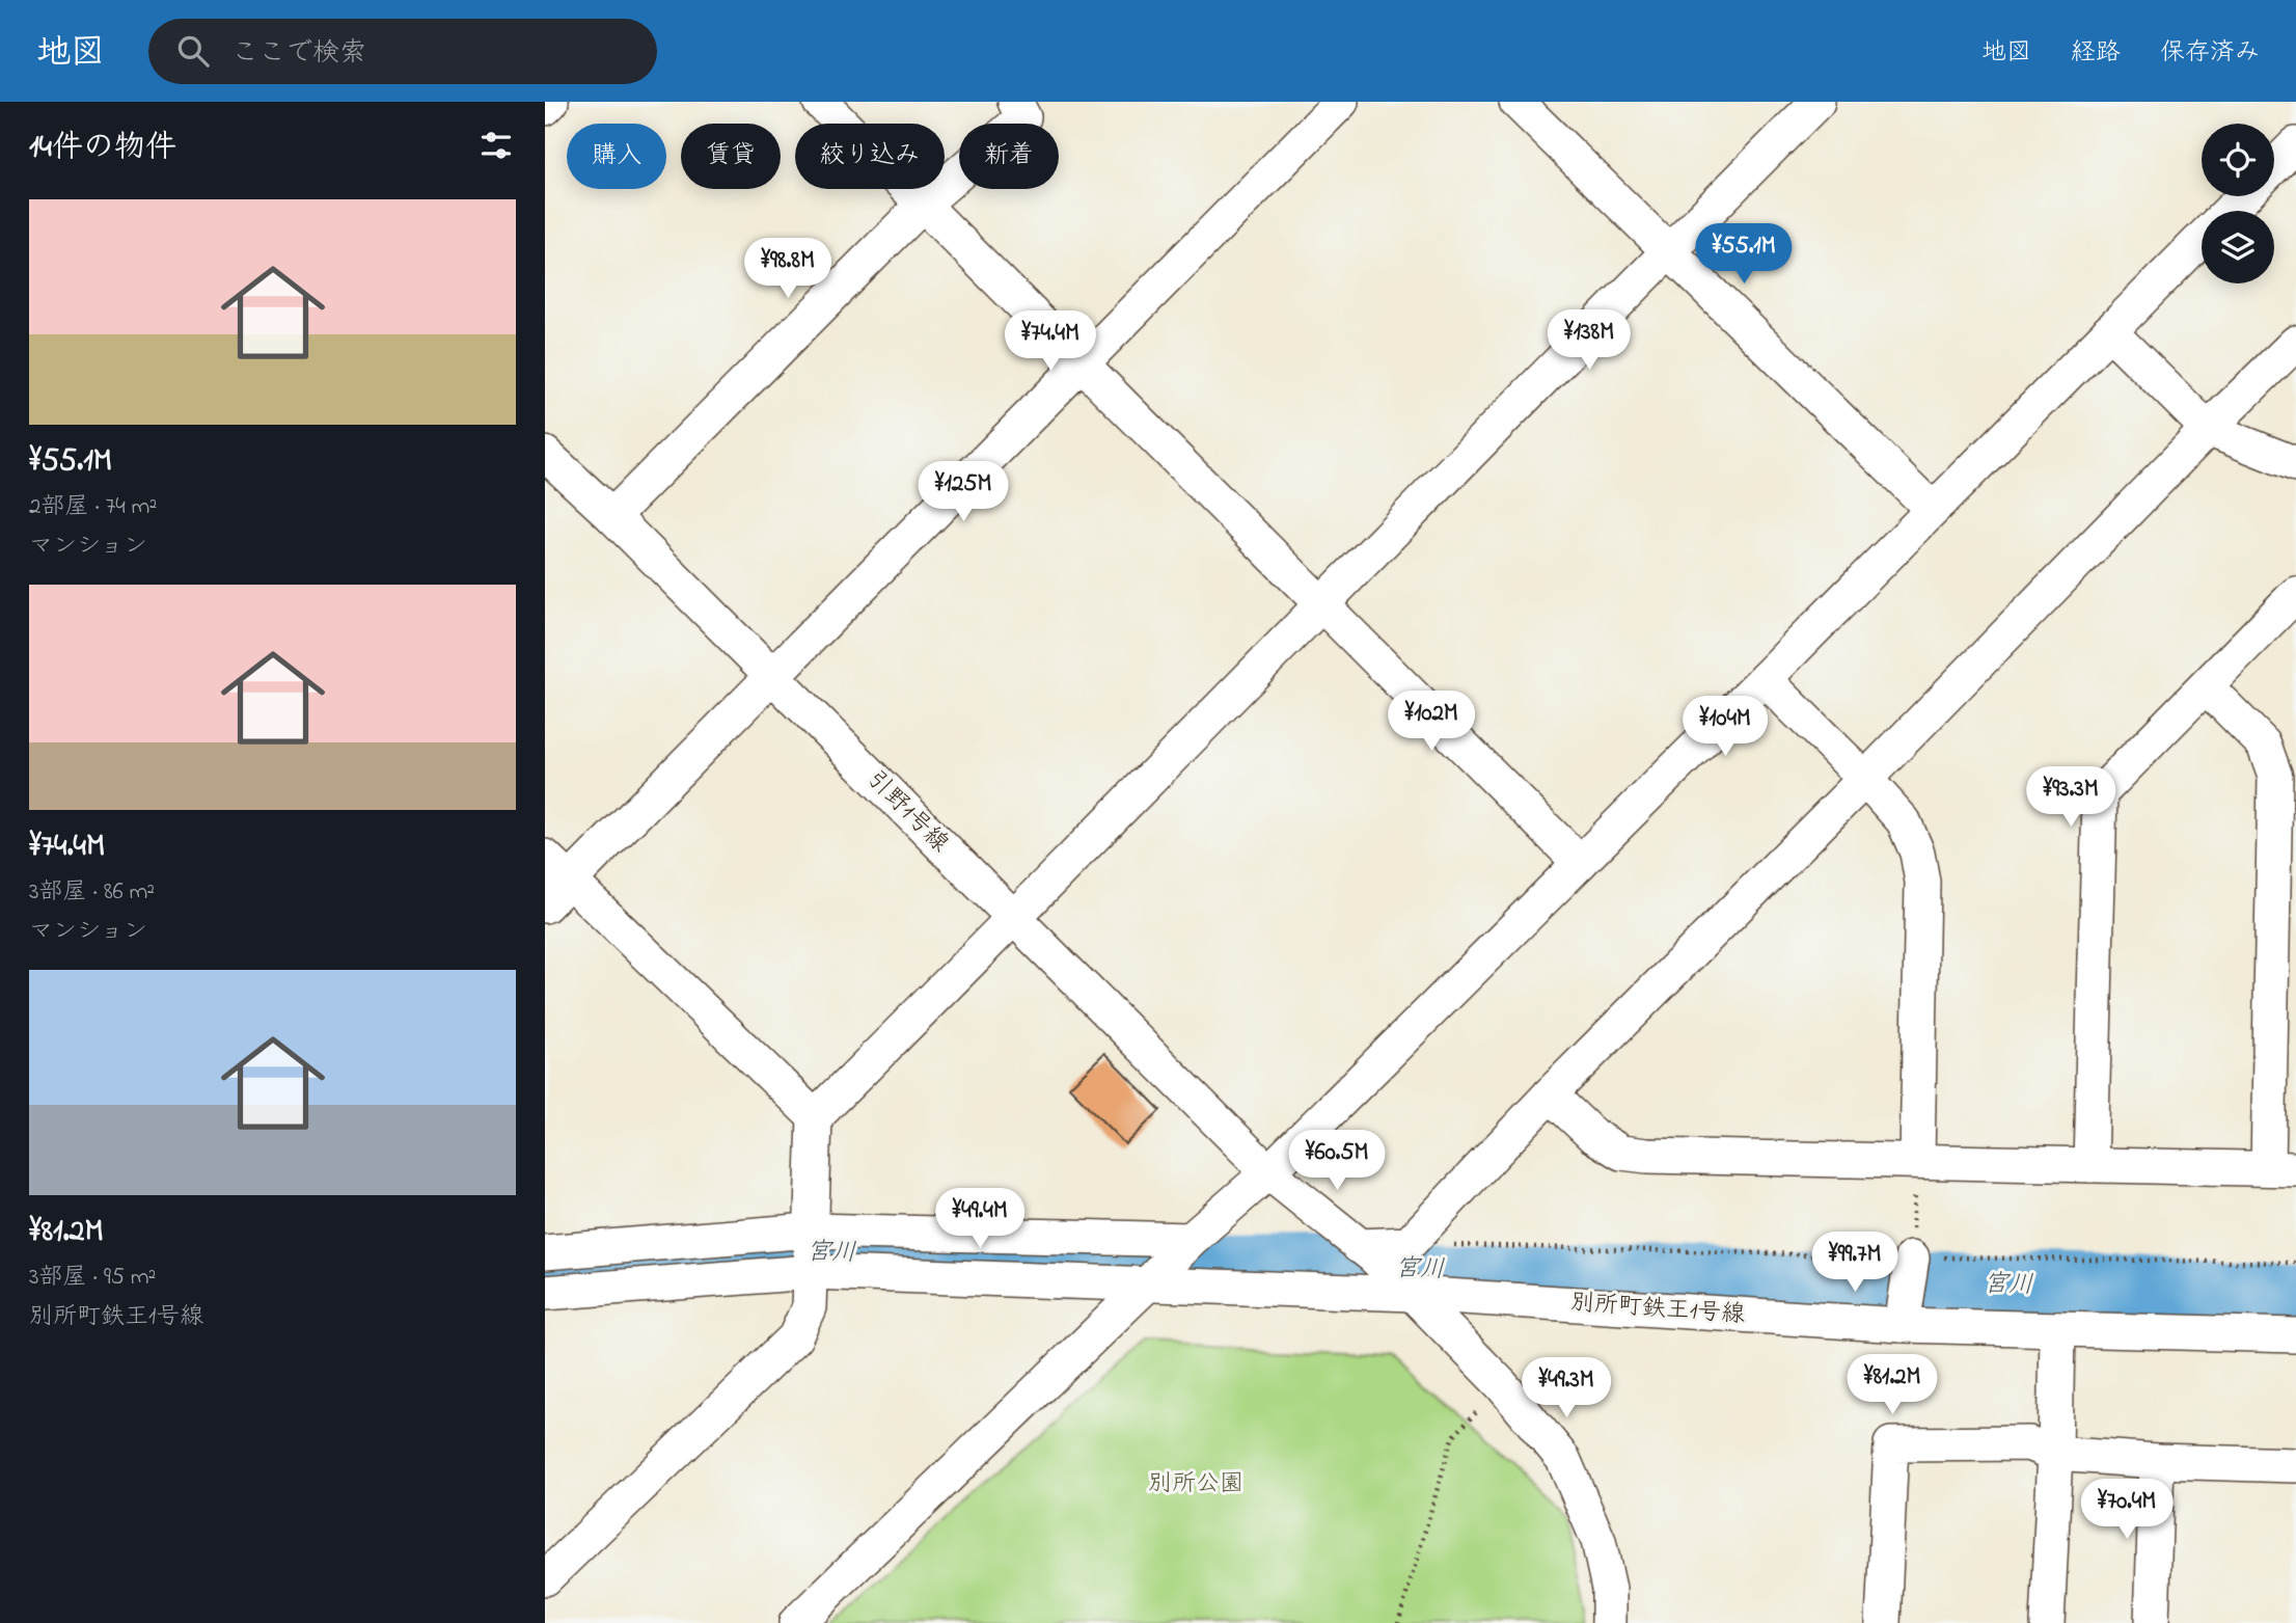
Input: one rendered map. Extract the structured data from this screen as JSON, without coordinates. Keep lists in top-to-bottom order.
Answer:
{
  "streets": {
    "street": ["引野1号線", "別所町鉄王1号線"]
  },
  "crossings": [
    ["引野1号線", "別所町鉄王1号線"]
  ],
  "water": ["宮川"],
  "parks": ["別所公園"],
  "page": {
    "header": "地図",
    "search": "ここで検索",
    "nav": ["地図", "経路", "保存済み"],
    "heading": "14件の物件",
    "chip": [
      "購入",
      "賃貸",
      "絞り込み",
      "新着"
    ],
    "list": [
      {
        "name": "¥55.1M",
        "note": "2部屋 · 74 m² · マンション"
      },
      {
        "name": "¥74.4M",
        "note": "3部屋 · 86 m² · マンション"
      },
      {
        "name": "¥81.2M",
        "note": "3部屋 · 95 m² · 別所町鉄王1号線"
      }
    ],
    "price": [
      "¥55.1M",
      "¥98.8M",
      "¥138M",
      "¥74.4M",
      "¥125M",
      "¥102M",
      "¥104M",
      "¥93.3M",
      "¥60.5M",
      "¥49.4M",
      "¥99.7M",
      "¥81.2M",
      "¥49.3M",
      "¥70.4M"
    ]
  }
}
